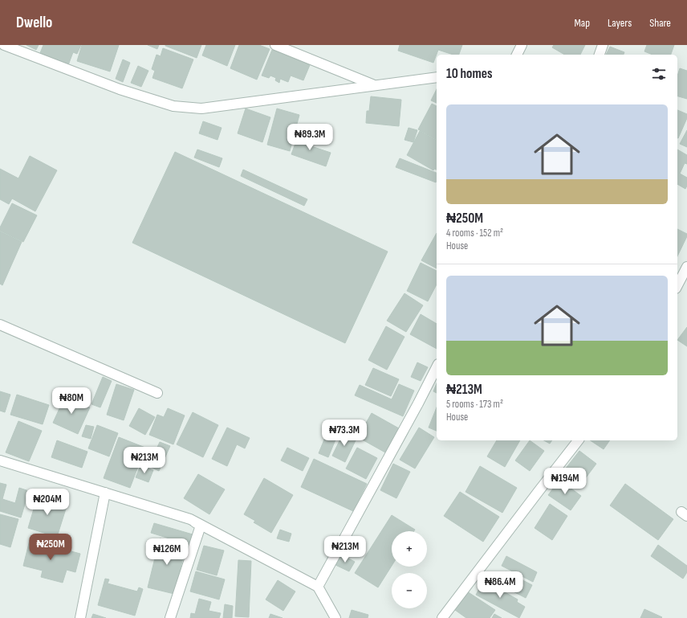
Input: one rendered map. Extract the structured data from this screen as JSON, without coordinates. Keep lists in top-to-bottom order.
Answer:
{
  "page": {
    "header": "Dwello",
    "nav": ["Map", "Layers", "Share"],
    "heading": "10 homes",
    "list": [
      {
        "name": "₦250M",
        "note": "4 rooms · 152 m² · House"
      },
      {
        "name": "₦213M",
        "note": "5 rooms · 173 m² · House"
      }
    ],
    "price": [
      "₦89.3M",
      "₦80M",
      "₦73.3M",
      "₦213M",
      "₦194M",
      "₦204M",
      "₦250M",
      "₦213M",
      "₦126M",
      "₦86.4M"
    ],
    "map_buttons": ["+", "−"]
  }
}
